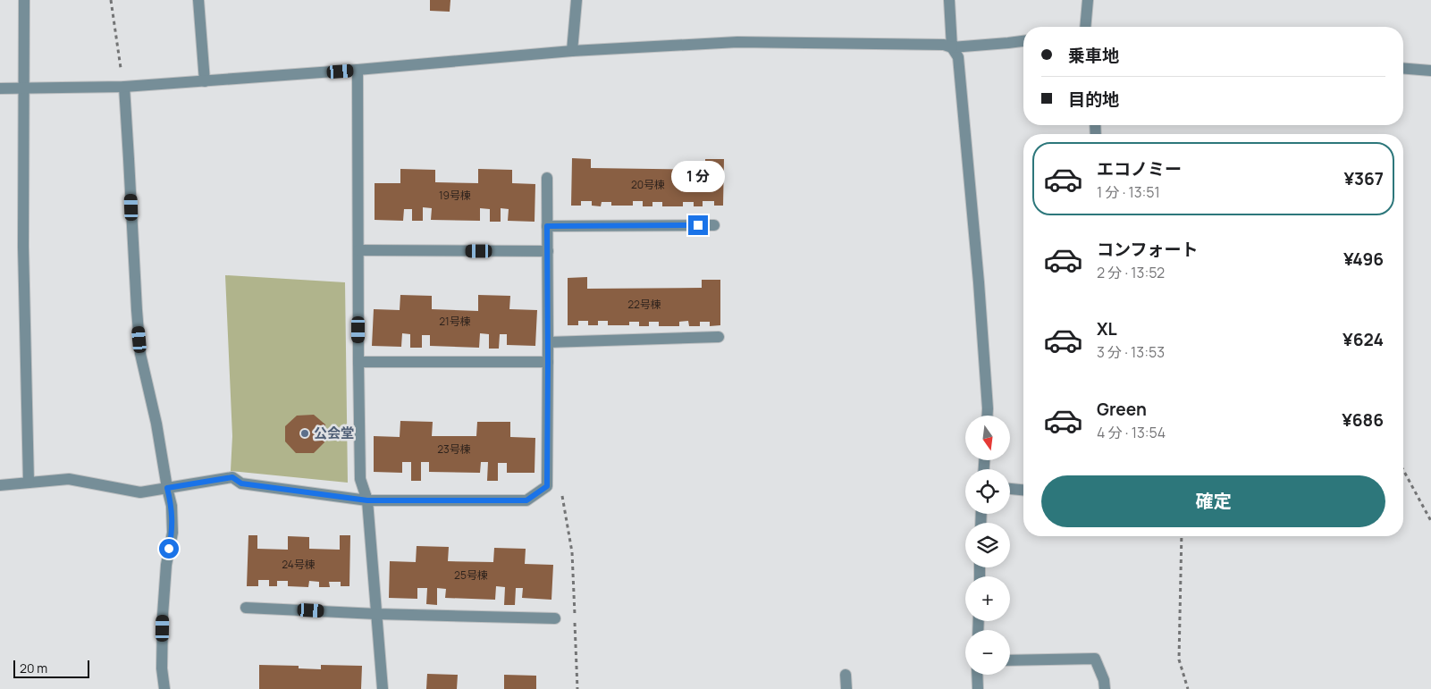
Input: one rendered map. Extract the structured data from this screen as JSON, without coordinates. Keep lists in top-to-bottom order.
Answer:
{
  "places": ["公会堂"],
  "house_numbers": [
    "20号棟",
    "19号棟",
    "22号棟",
    "21号棟",
    "23号棟",
    "24号棟",
    "25号棟"
  ],
  "scale_bar": "20 m",
  "north": "bottom",
  "page": {
    "banner": ["乗車地", "目的地"],
    "list": [
      {
        "name": "エコノミー",
        "note": "1 分 · 13:51",
        "value": "¥367"
      },
      {
        "name": "コンフォート",
        "note": "2 分 · 13:52",
        "value": "¥496"
      },
      {
        "name": "XL",
        "note": "3 分 · 13:53",
        "value": "¥624"
      },
      {
        "name": "Green",
        "note": "4 分 · 13:54",
        "value": "¥686"
      }
    ],
    "bubble": "1 分",
    "map_buttons": ["+", "−"],
    "buttons": "確定",
    "scale": "20 m"
  }
}
